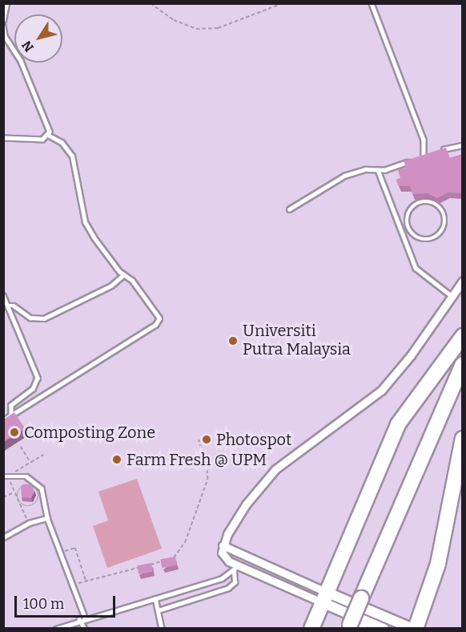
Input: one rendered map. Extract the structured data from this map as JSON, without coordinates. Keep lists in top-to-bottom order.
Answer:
{
  "places": [
    "Universiti Putra Malaysia",
    "Composting Zone",
    "Photospot",
    "Farm Fresh @ UPM"
  ],
  "scale_bar": "100 m",
  "north": "bottom left"
}
